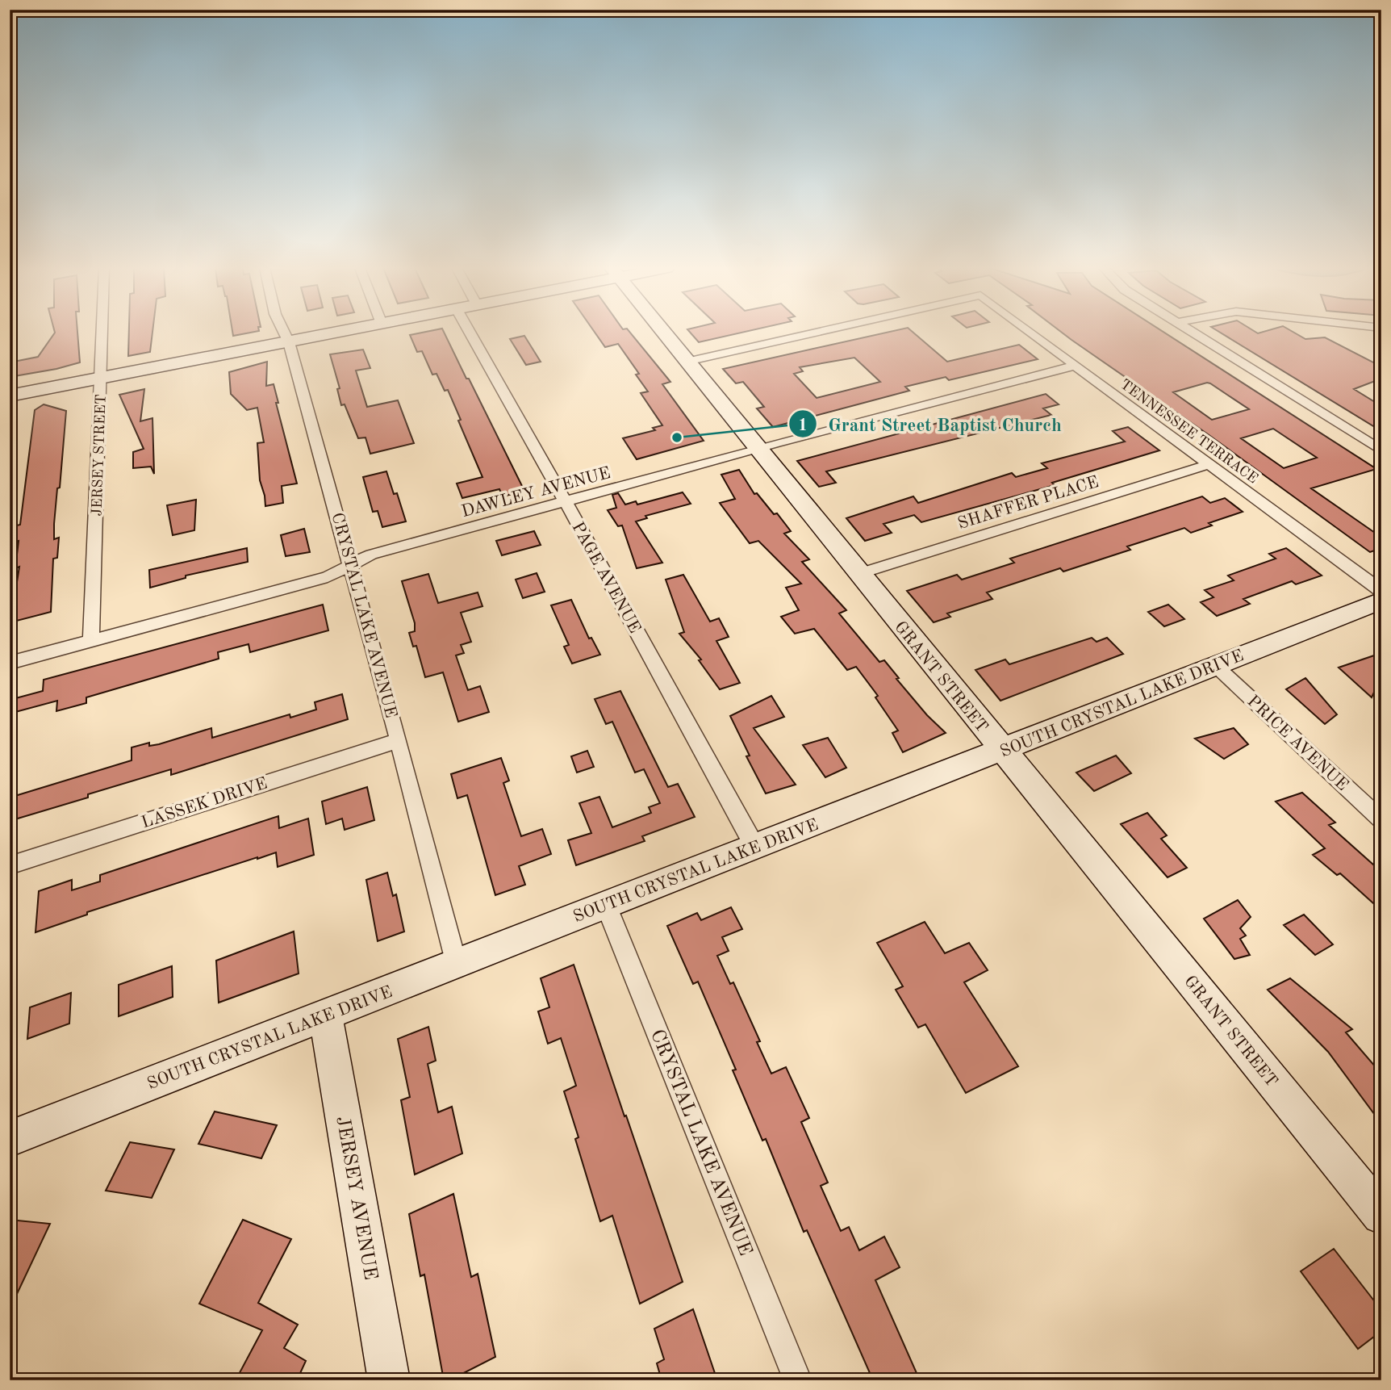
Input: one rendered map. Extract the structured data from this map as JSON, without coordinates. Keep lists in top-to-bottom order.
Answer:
{
  "streets": {
    "street": [
      "TENNESSEE TERRACE",
      "JERSEY STREET",
      "DAWLEY AVENUE",
      "SHAFFER PLACE",
      "PAGE AVENUE",
      "CRYSTAL LAKE AVENUE",
      "GRANT STREET",
      "SOUTH CRYSTAL LAKE DRIVE",
      "PRICE AVENUE",
      "LASSEK DRIVE",
      "JERSEY AVENUE"
    ]
  },
  "crossings": [
    ["TENNESSEE TERRACE", "DAWLEY AVENUE"],
    ["TENNESSEE TERRACE", "SHAFFER PLACE"],
    ["TENNESSEE TERRACE", "GRANT STREET"],
    ["JERSEY STREET", "DAWLEY AVENUE"],
    ["DAWLEY AVENUE", "PAGE AVENUE"],
    ["DAWLEY AVENUE", "CRYSTAL LAKE AVENUE"],
    ["DAWLEY AVENUE", "GRANT STREET"],
    ["SHAFFER PLACE", "GRANT STREET"],
    ["PAGE AVENUE", "SOUTH CRYSTAL LAKE DRIVE"],
    ["CRYSTAL LAKE AVENUE", "SOUTH CRYSTAL LAKE DRIVE"],
    ["CRYSTAL LAKE AVENUE", "LASSEK DRIVE"],
    ["GRANT STREET", "SOUTH CRYSTAL LAKE DRIVE"],
    ["SOUTH CRYSTAL LAKE DRIVE", "PRICE AVENUE"],
    ["SOUTH CRYSTAL LAKE DRIVE", "JERSEY AVENUE"]
  ],
  "places": ["Grant Street Baptist Church"]
}
